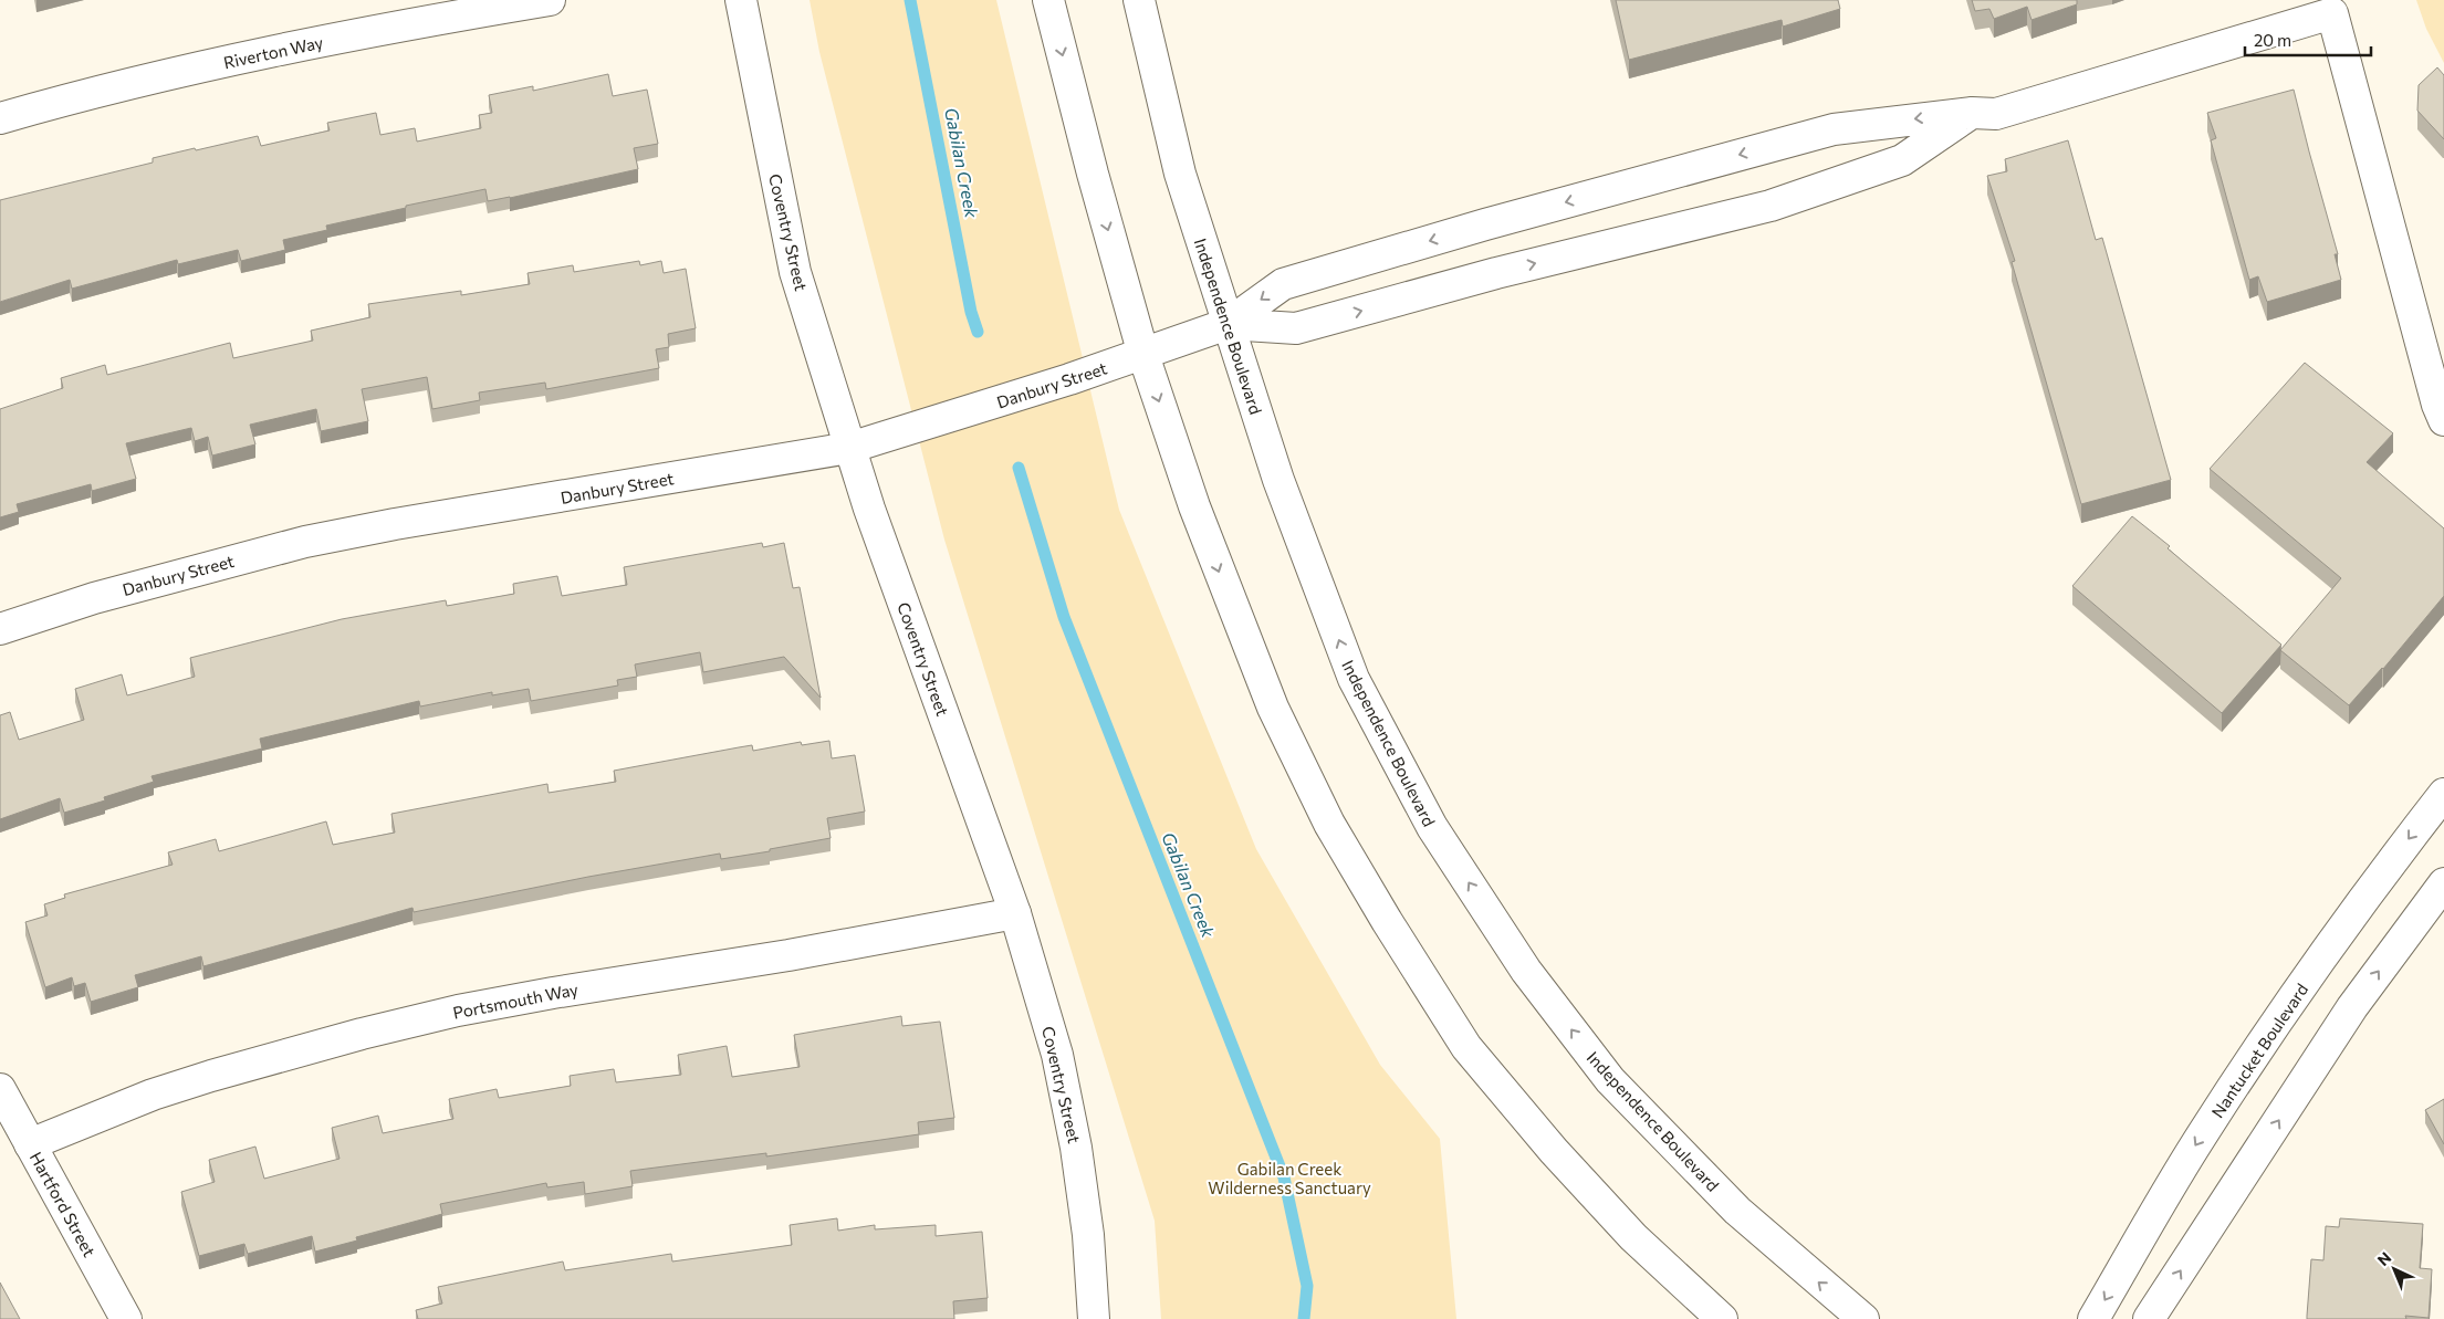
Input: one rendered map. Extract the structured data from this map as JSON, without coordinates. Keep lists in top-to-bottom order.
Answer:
{
  "streets": {
    "street": [
      "Riverton Way",
      "Coventry Street",
      "Independence Boulevard",
      "Danbury Street",
      "Portsmouth Way",
      "Nantucket Boulevard",
      "Hartford Street"
    ]
  },
  "crossings": [
    ["Coventry Street", "Danbury Street"],
    ["Coventry Street", "Portsmouth Way"],
    ["Independence Boulevard", "Danbury Street"],
    ["Portsmouth Way", "Hartford Street"]
  ],
  "water": ["Gabilan Creek"],
  "parks": ["Gabilan Creek Wilderness Sanctuary"],
  "scale_bar": "20 m",
  "north": "top left"
}
